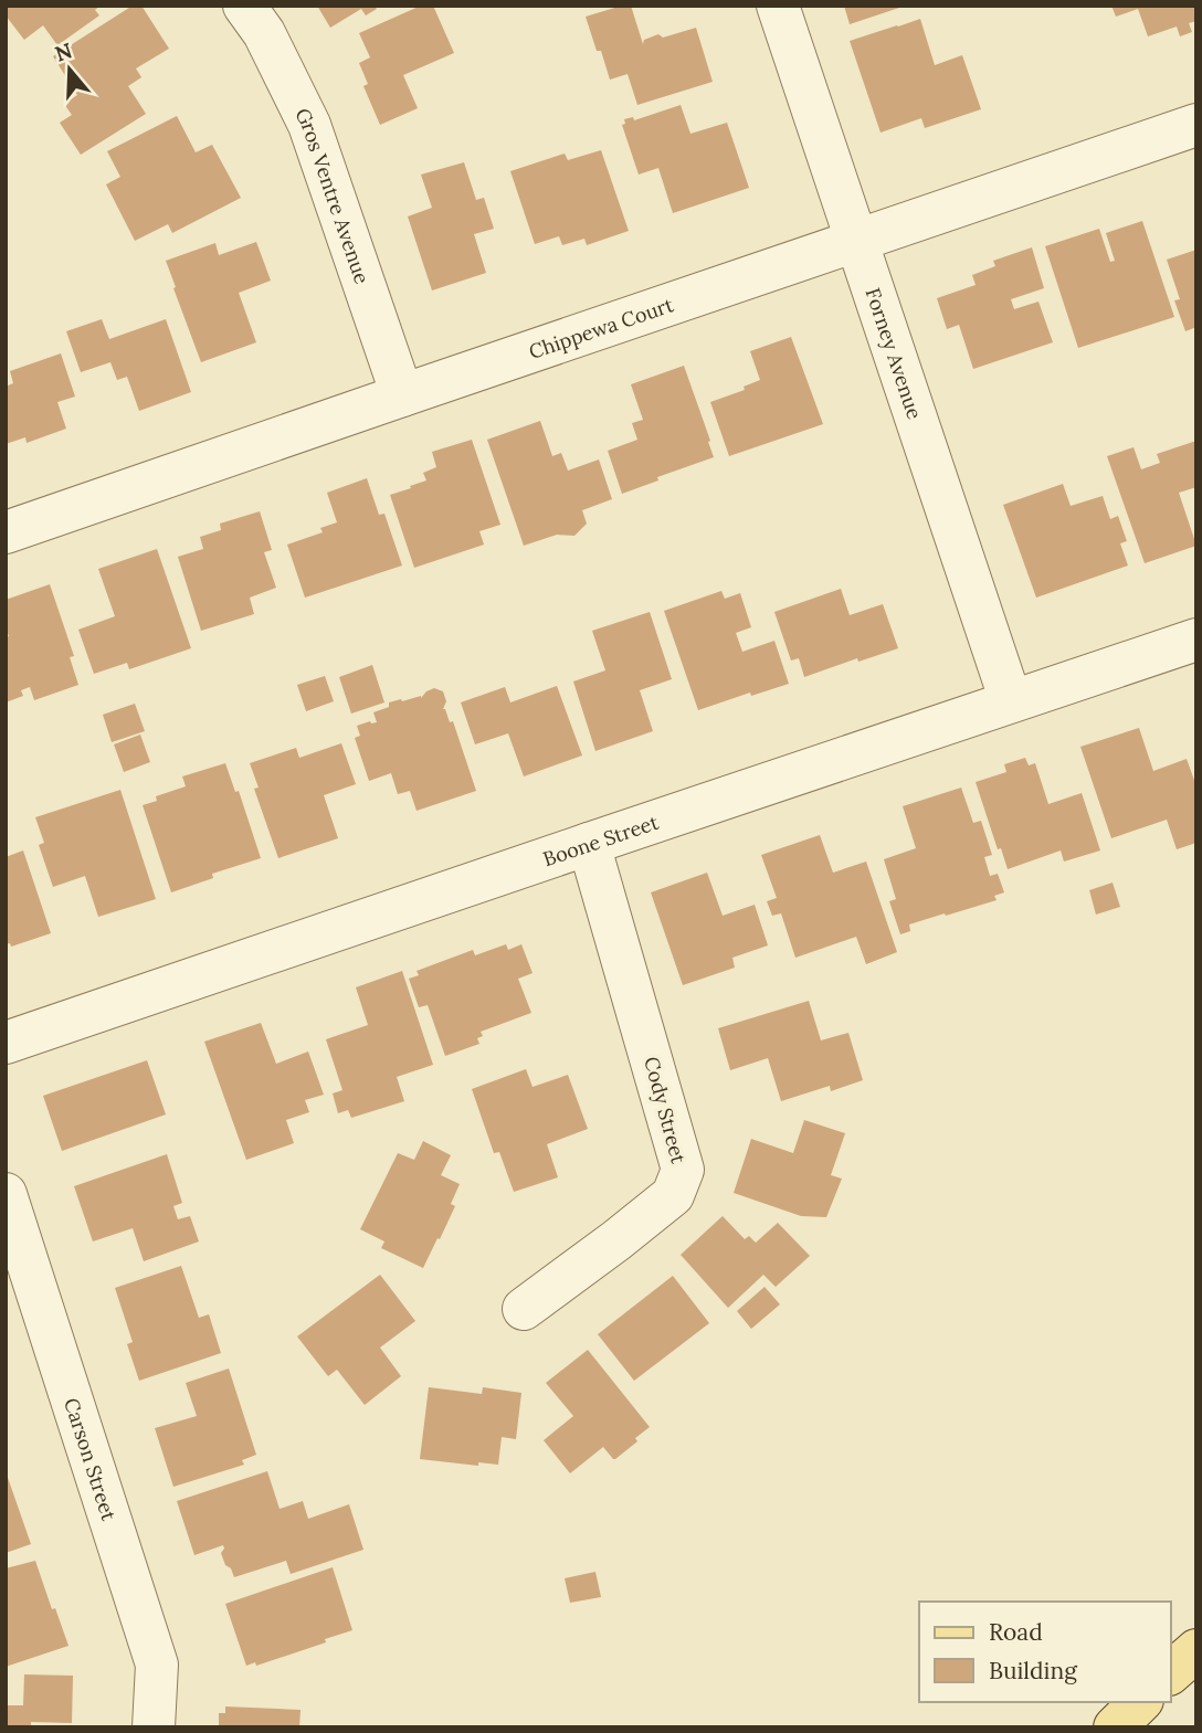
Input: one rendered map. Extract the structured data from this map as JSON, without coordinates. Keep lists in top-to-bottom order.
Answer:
{
  "streets": {
    "street": [
      "Gros Ventre Avenue",
      "Chippewa Court",
      "Forney Avenue",
      "Boone Street",
      "Cody Street",
      "Carson Street"
    ]
  },
  "crossings": [
    ["Gros Ventre Avenue", "Chippewa Court"],
    ["Chippewa Court", "Forney Avenue"],
    ["Forney Avenue", "Boone Street"],
    ["Boone Street", "Cody Street"]
  ],
  "legend": ["Road", "Building"],
  "north": "top"
}
